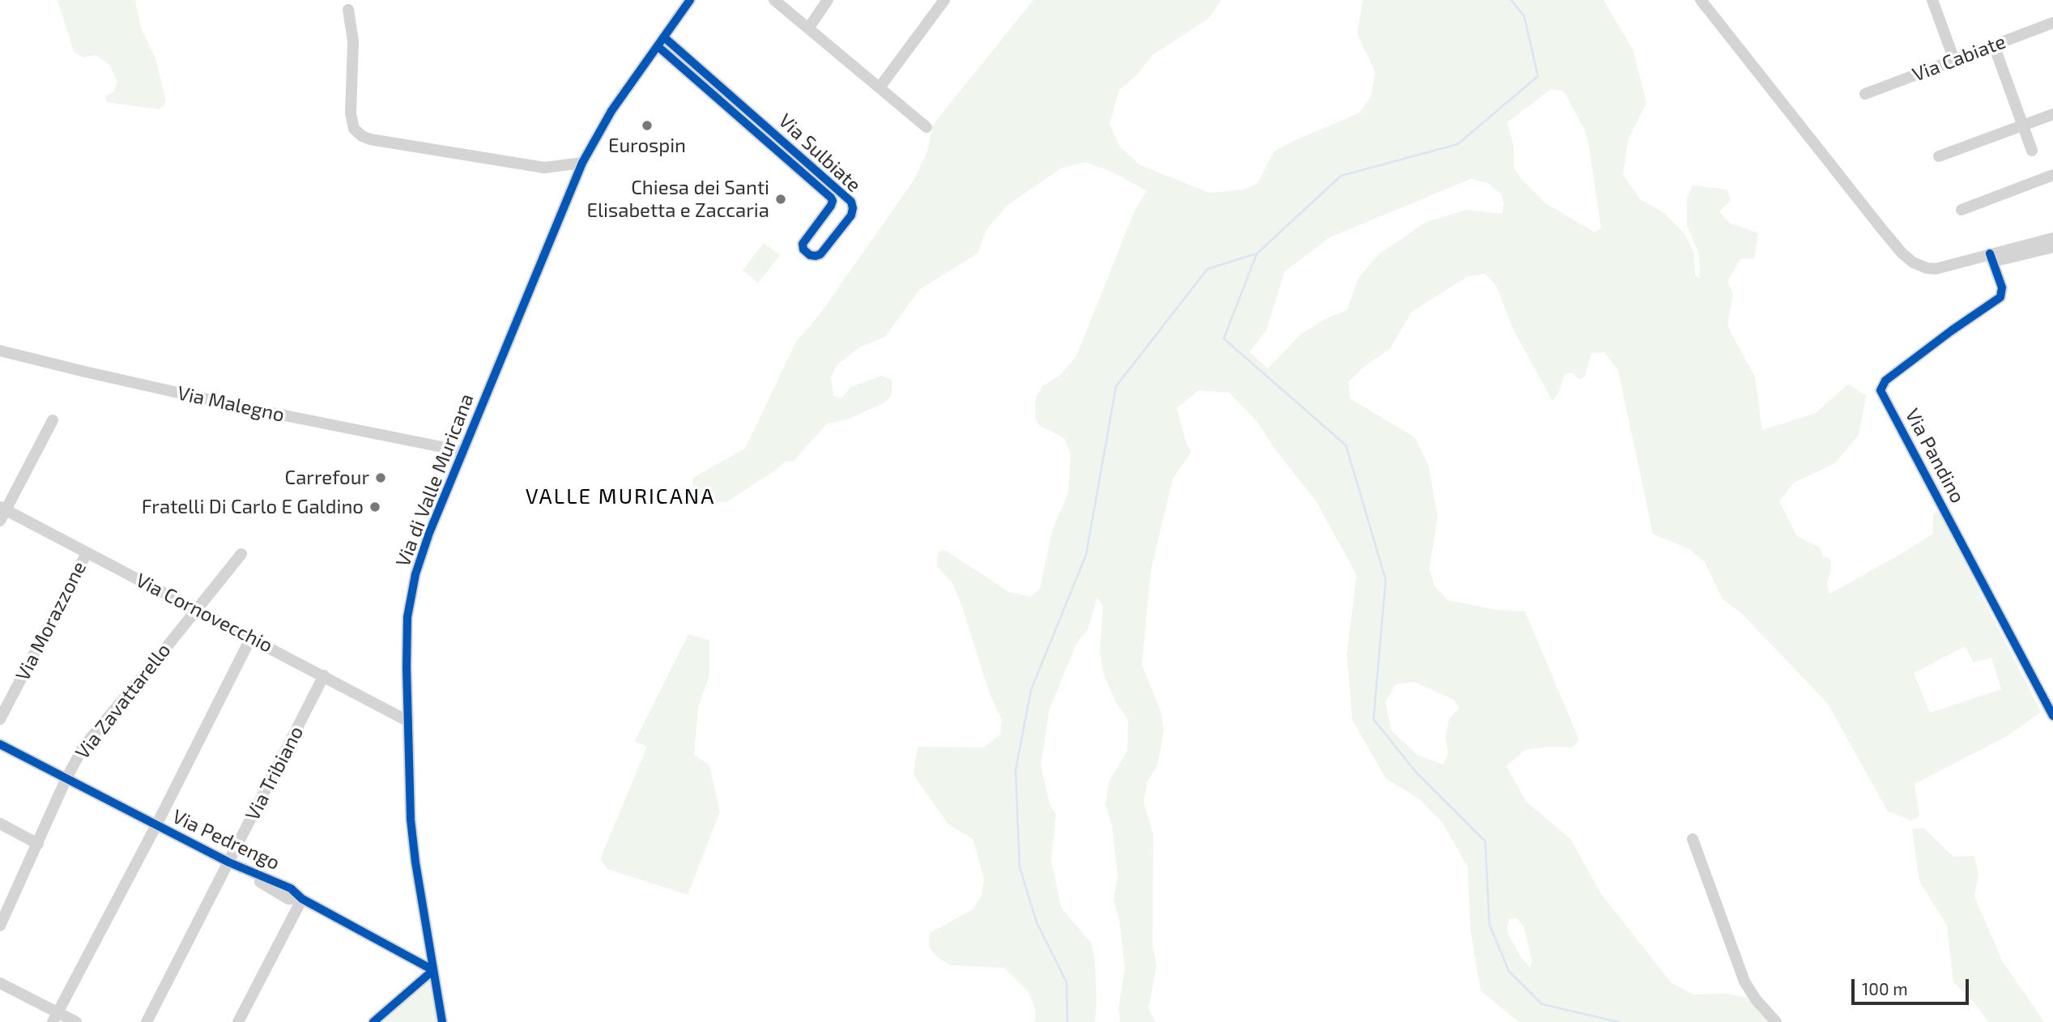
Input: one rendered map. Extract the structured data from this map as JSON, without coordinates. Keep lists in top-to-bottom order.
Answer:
{
  "streets": {
    "street": [
      "Via Cabiate",
      "Via Sulbiate",
      "Via Malegno",
      "Via Pandino",
      "Via di Valle Muricana",
      "Via Cornovecchio",
      "Via Morazzone",
      "Via Zavattarello",
      "Via Tribiano",
      "Via Pedrengo"
    ]
  },
  "crossings": [
    ["Via Sulbiate", "Via di Valle Muricana"],
    ["Via Malegno", "Via di Valle Muricana"],
    ["Via di Valle Muricana", "Via Cornovecchio"],
    ["Via di Valle Muricana", "Via Pedrengo"],
    ["Via Cornovecchio", "Via Morazzone"],
    ["Via Cornovecchio", "Via Zavattarello"],
    ["Via Cornovecchio", "Via Tribiano"],
    ["Via Zavattarello", "Via Pedrengo"],
    ["Via Tribiano", "Via Pedrengo"]
  ],
  "districts": ["VALLE MURICANA"],
  "places": [
    "Eurospin",
    "Chiesa dei Santi Elisabetta e Zaccaria",
    "Carrefour",
    "Fratelli Di Carlo E Galdino"
  ],
  "scale_bar": "100 m"
}
